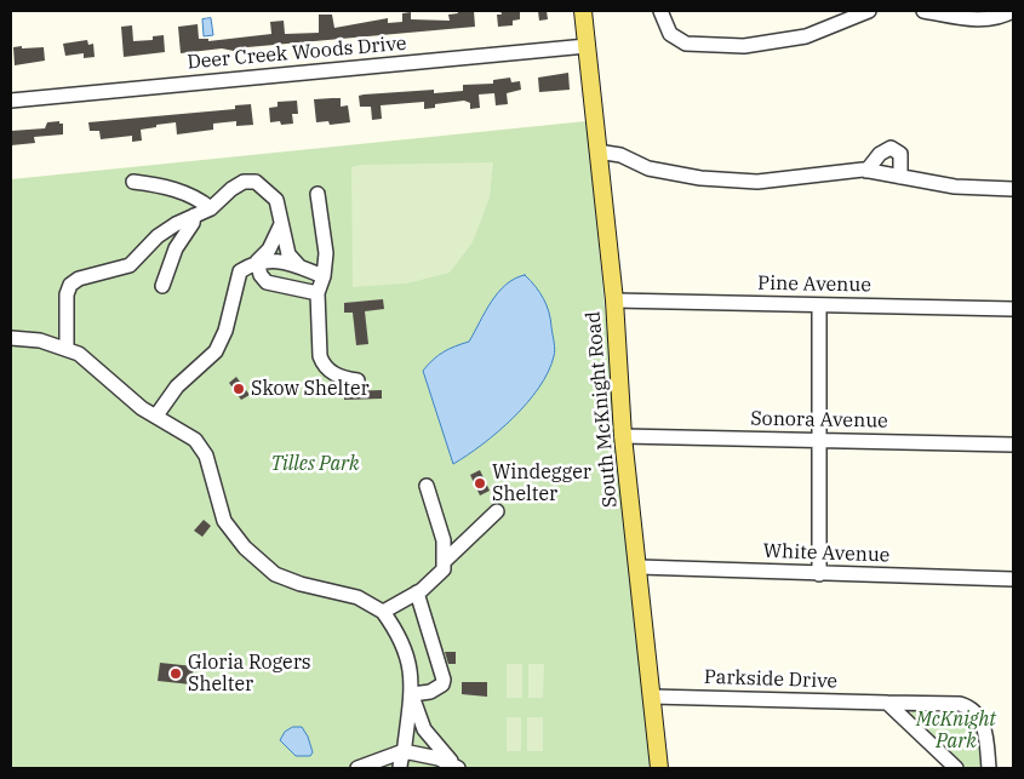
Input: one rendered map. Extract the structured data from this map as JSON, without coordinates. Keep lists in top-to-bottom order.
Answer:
{
  "streets": {
    "main road": ["South McKnight Road"],
    "street": [
      "Deer Creek Woods Drive",
      "Pine Avenue",
      "Sonora Avenue",
      "White Avenue",
      "Parkside Drive"
    ]
  },
  "crossings": [
    ["Deer Creek Woods Drive", "South McKnight Road"],
    ["Pine Avenue", "South McKnight Road"],
    ["South McKnight Road", "Sonora Avenue"],
    ["South McKnight Road", "White Avenue"],
    ["South McKnight Road", "Parkside Drive"]
  ],
  "parks": ["Tilles Park", "McKnight Park"],
  "places": ["Skow Shelter", "Windegger Shelter", "Gloria Rogers Shelter"]
}
